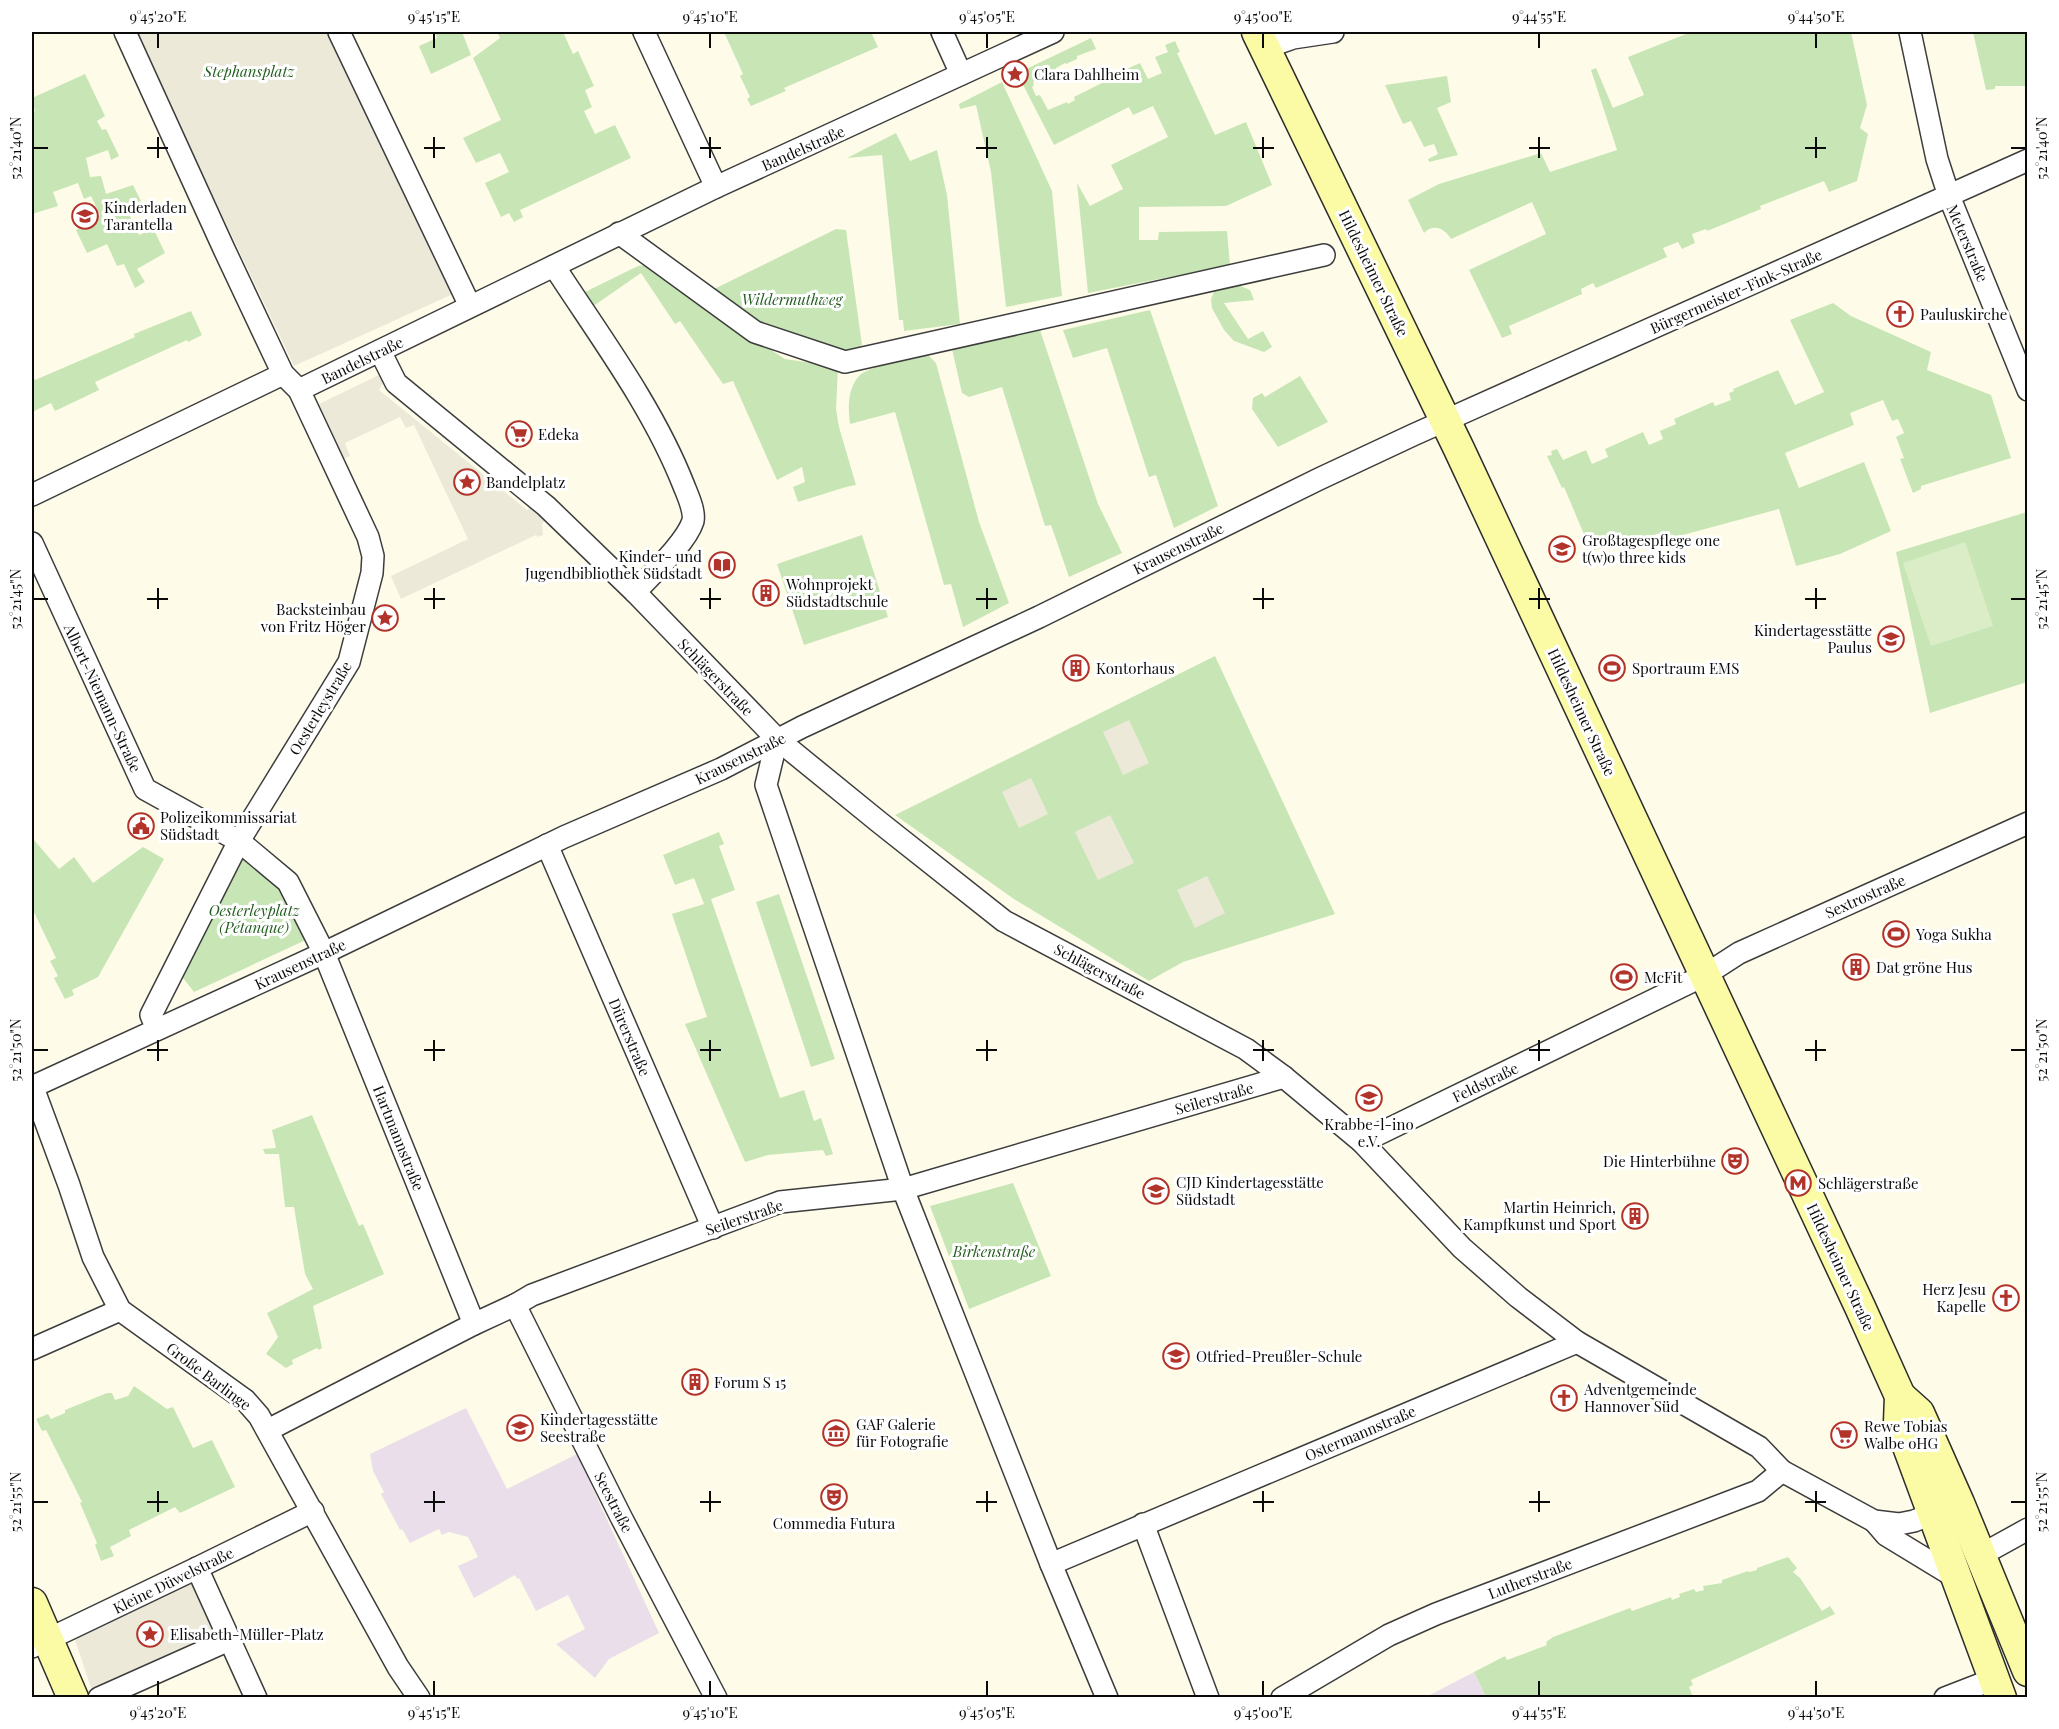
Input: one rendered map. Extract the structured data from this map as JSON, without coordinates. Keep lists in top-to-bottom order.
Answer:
{
  "streets": {
    "main road": ["Hildesheimer Straße"],
    "street": [
      "Bandelstraße",
      "Meterstraße",
      "Bürgermeister-Fink-Straße",
      "Krausenstraße",
      "Schlägerstraße",
      "Albert-Niemann-Straße",
      "Oesterleystraße",
      "Sextrostraße",
      "Dürerstraße",
      "Feldstraße",
      "Seilerstraße",
      "Hartmannstraße",
      "Große Barlinge",
      "Ostermannstraße",
      "Seestraße",
      "Lutherstraße",
      "Kleine Düwelstraße"
    ]
  },
  "crossings": [
    ["Bandelstraße", "Schlägerstraße"],
    ["Bandelstraße", "Oesterleystraße"],
    ["Meterstraße", "Bürgermeister-Fink-Straße"],
    ["Hildesheimer Straße", "Bürgermeister-Fink-Straße"],
    ["Hildesheimer Straße", "Krausenstraße"],
    ["Hildesheimer Straße", "Schlägerstraße"],
    ["Hildesheimer Straße", "Sextrostraße"],
    ["Hildesheimer Straße", "Feldstraße"],
    ["Bürgermeister-Fink-Straße", "Krausenstraße"],
    ["Krausenstraße", "Schlägerstraße"],
    ["Krausenstraße", "Albert-Niemann-Straße"],
    ["Krausenstraße", "Oesterleystraße"],
    ["Krausenstraße", "Dürerstraße"],
    ["Krausenstraße", "Hartmannstraße"],
    ["Krausenstraße", "Große Barlinge"],
    ["Schlägerstraße", "Feldstraße"],
    ["Schlägerstraße", "Seilerstraße"],
    ["Schlägerstraße", "Ostermannstraße"],
    ["Schlägerstraße", "Lutherstraße"],
    ["Albert-Niemann-Straße", "Oesterleystraße"],
    ["Albert-Niemann-Straße", "Hartmannstraße"],
    ["Sextrostraße", "Feldstraße"],
    ["Dürerstraße", "Seilerstraße"],
    ["Seilerstraße", "Hartmannstraße"],
    ["Seilerstraße", "Große Barlinge"],
    ["Seilerstraße", "Seestraße"],
    ["Große Barlinge", "Kleine Düwelstraße"]
  ],
  "parks": [
    "Stephansplatz",
    "Wildermuthweg",
    "Oesterleyplatz (Pétanque)",
    "Birkenstraße"
  ],
  "places": {
    "place": [
      "Clara Dahlheim",
      "Bandelplatz",
      "Backsteinbau von Fritz Höger",
      "Elisabeth-Müller-Platz"
    ],
    "school or university": [
      "Kinderladen Tarantella",
      "Großtagespflege one t(w)o three kids",
      "Kindertagesstätte Paulus",
      "Krabbe-l-ino e.V.",
      "CJD Kindertagesstätte Südstadt",
      "Otfried-Preußler-Schule",
      "Kindertagesstätte Seestraße"
    ],
    "church": ["Pauluskirche", "Herz Jesu Kapelle", "Adventgemeinde Hannover Süd"],
    "supermarket": ["Edeka", "Rewe Tobias Walbe oHG"],
    "library": ["Kinder- und Jugendbibliothek Südstadt"],
    "building": [
      "Wohnprojekt Südstadtschule",
      "Kontorhaus",
      "Dat gröne Hus",
      "Martin Heinrich, Kampfkunst und Sport",
      "Forum S 15"
    ],
    "sports": ["Sportraum EMS", "Yoga Sukha", "McFit"],
    "public building": ["Polizeikommissariat Südstadt"],
    "theatre": ["Die Hinterbühne", "Commedia Futura"],
    "metro station": ["Schlägerstraße"],
    "museum": ["GAF Galerie für Fotografie"]
  },
  "coordinates": [
    "9°45'20\"E",
    "9°45'15\"E",
    "9°45'10\"E",
    "9°45'05\"E",
    "9°45'00\"E",
    "9°44'55\"E",
    "9°44'50\"E",
    "52°21'40\"N",
    "52°21'45\"N",
    "52°21'50\"N",
    "52°21'55\"N"
  ]
}
